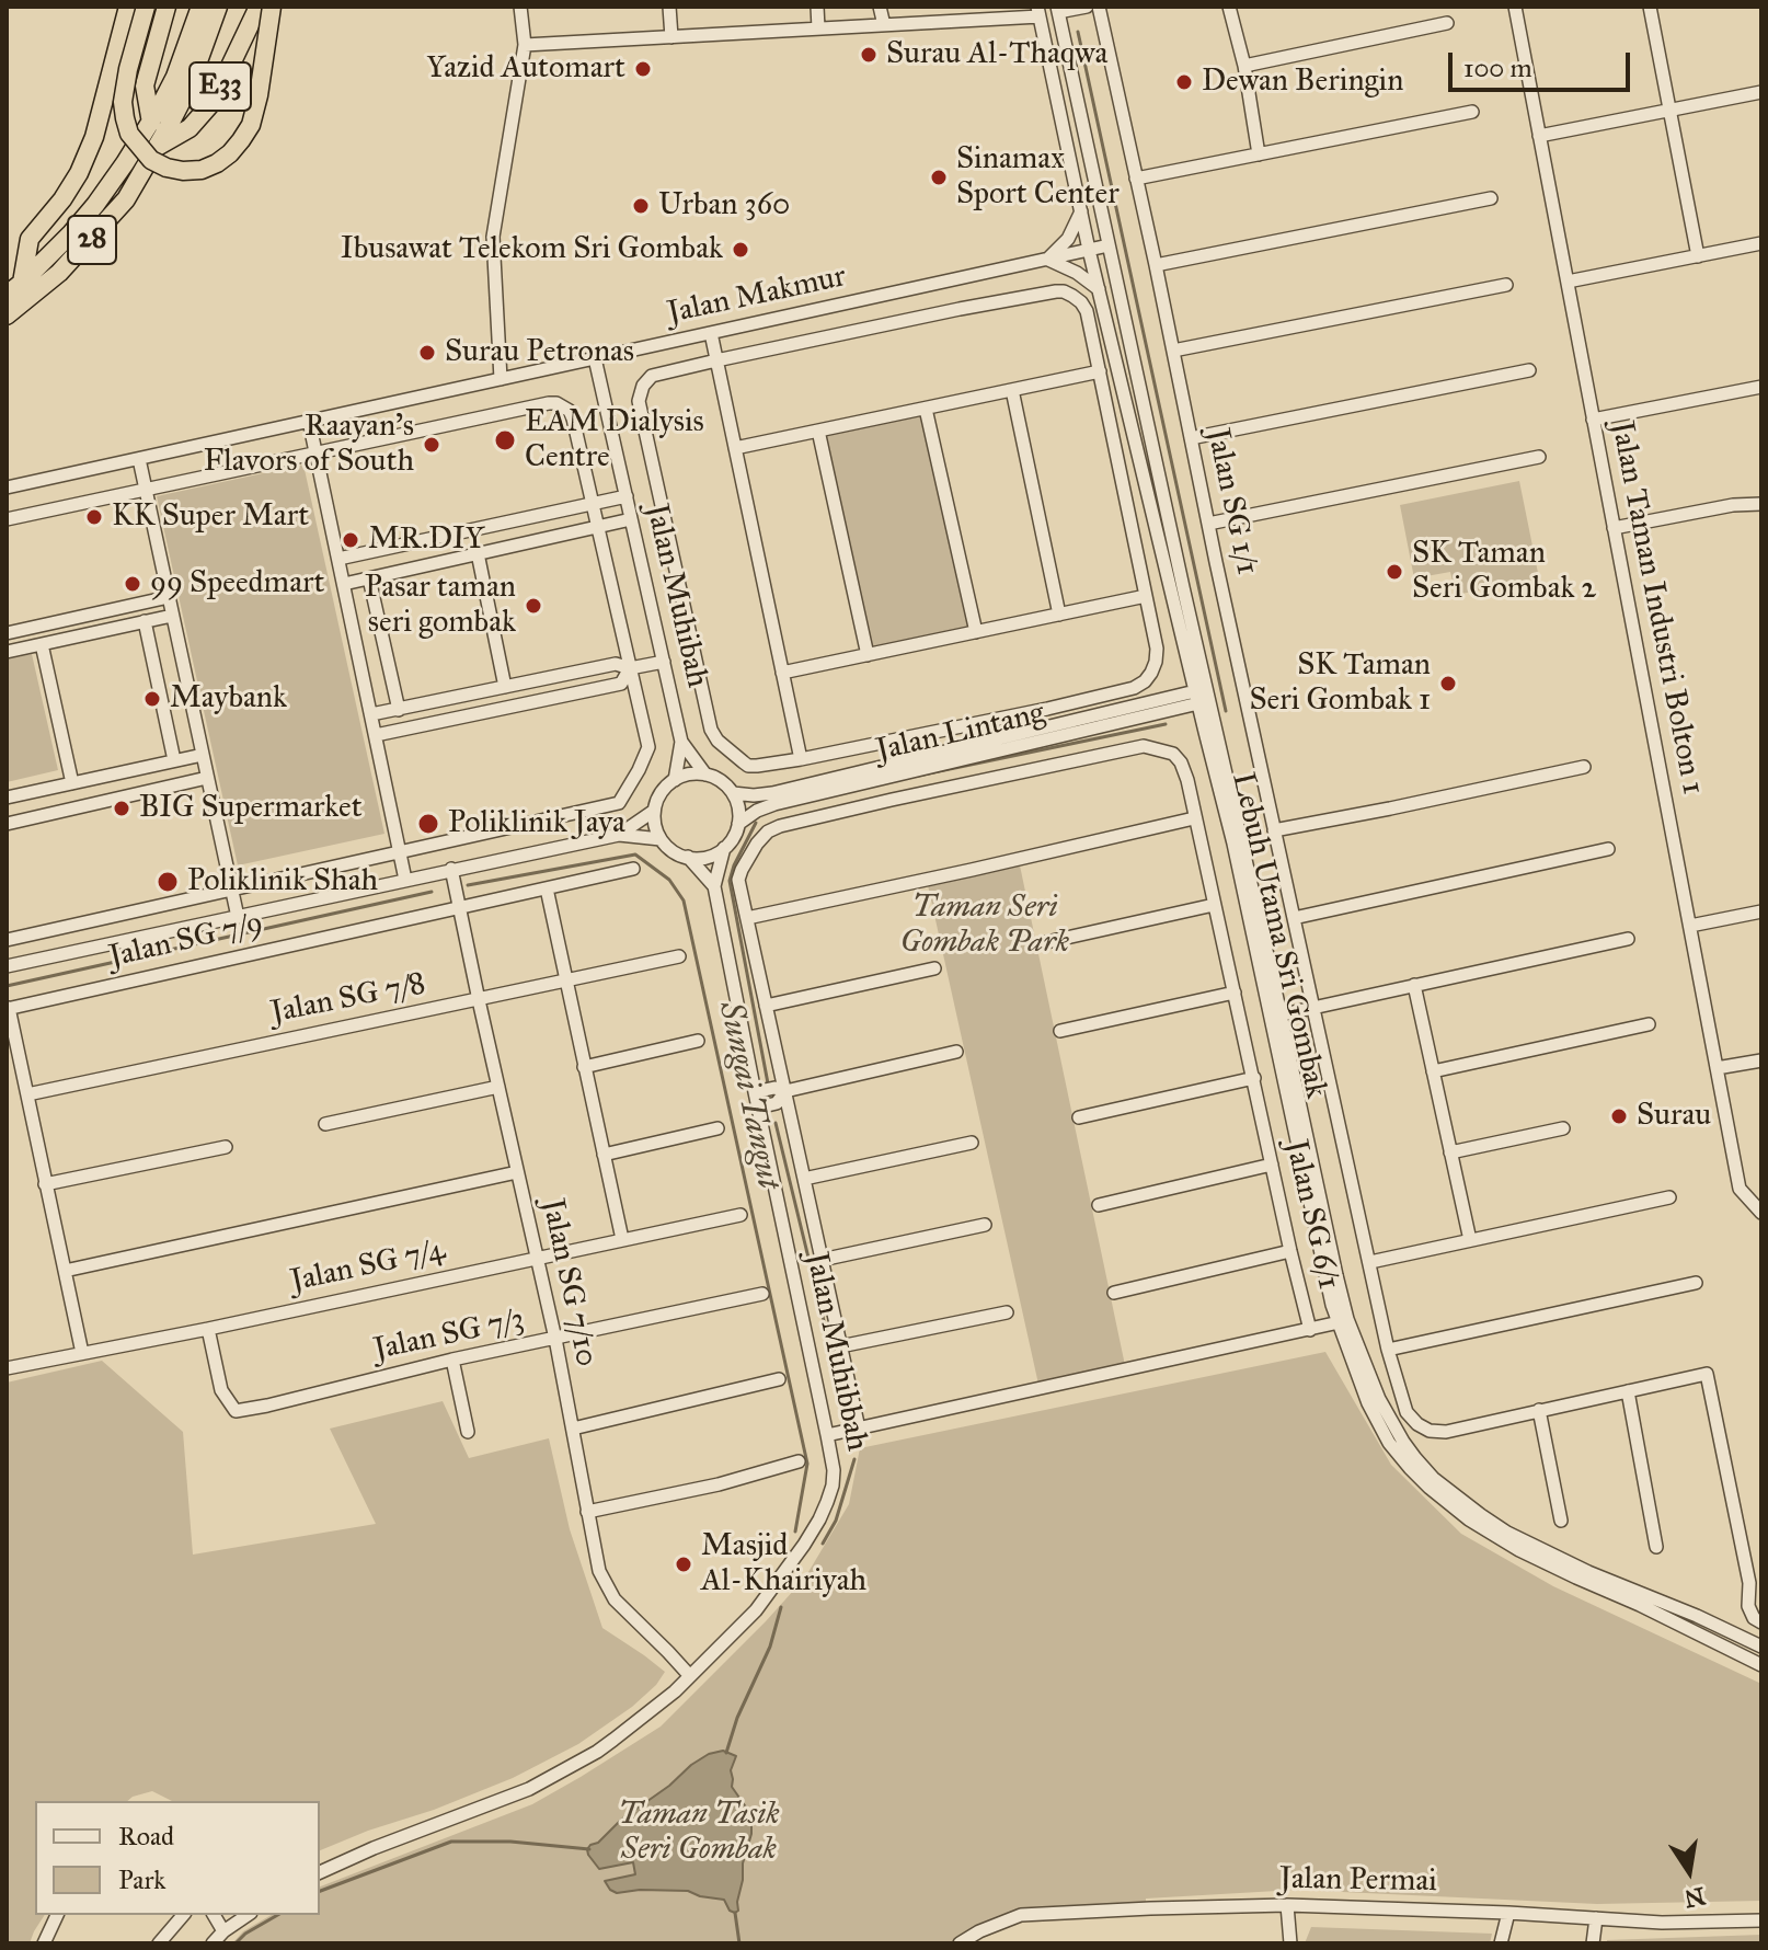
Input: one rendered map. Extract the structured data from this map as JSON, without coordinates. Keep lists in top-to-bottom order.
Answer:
{
  "streets": {
    "highway": ["E33", "28"],
    "street": [
      "Jalan Makmur",
      "Jalan SG 1/1",
      "Jalan Muhibah",
      "Jalan Taman Industri Bolton 1",
      "Jalan Lintang",
      "Lebuh Utama Sri Gombak",
      "Jalan SG 7/9",
      "Jalan SG 7/8",
      "Jalan SG 6/1",
      "Jalan SG 7/4",
      "Jalan SG 7/10",
      "Jalan SG 7/3",
      "Jalan Muhibbah",
      "Jalan Permai"
    ]
  },
  "crossings": [
    ["E33", "28"],
    ["Jalan Makmur", "Jalan Muhibah"],
    ["Jalan Makmur", "Lebuh Utama Sri Gombak"],
    ["Jalan Muhibah", "Jalan Lintang"],
    ["Jalan Muhibah", "Jalan Muhibbah"],
    ["Jalan Lintang", "Lebuh Utama Sri Gombak"],
    ["Jalan Lintang", "Jalan Muhibbah"],
    ["Jalan SG 7/9", "Jalan SG 7/10"],
    ["Jalan SG 7/8", "Jalan SG 7/10"],
    ["Jalan SG 7/4", "Jalan SG 7/10"],
    ["Jalan SG 7/4", "Jalan SG 7/3"],
    ["Jalan SG 7/10", "Jalan SG 7/3"],
    ["Jalan SG 7/10", "Jalan Muhibbah"]
  ],
  "water": ["Sungai Tangut"],
  "parks": ["Taman Seri Gombak Park", "Taman Tasik Seri Gombak"],
  "places": [
    "Surau Al-Thaqwa",
    "Yazid Automart",
    "Dewan Beringin",
    "Sinamax Sport Center",
    "Urban 360",
    "Ibusawat Telekom Sri Gombak",
    "Surau Petronas",
    "EAM Dialysis Centre",
    "Raayan's Flavors of South",
    "KK Super Mart",
    "MR.DIY",
    "SK Taman Seri Gombak 2",
    "99 Speedmart",
    "Pasar taman seri gombak",
    "SK Taman Seri Gombak 1",
    "Maybank",
    "BIG Supermarket",
    "Poliklinik Jaya",
    "Poliklinik Shah",
    "Surau",
    "Masjid Al-Khairiyah"
  ],
  "legend": ["Road", "Park"],
  "scale_bar": "100 m",
  "north": "bottom"
}
